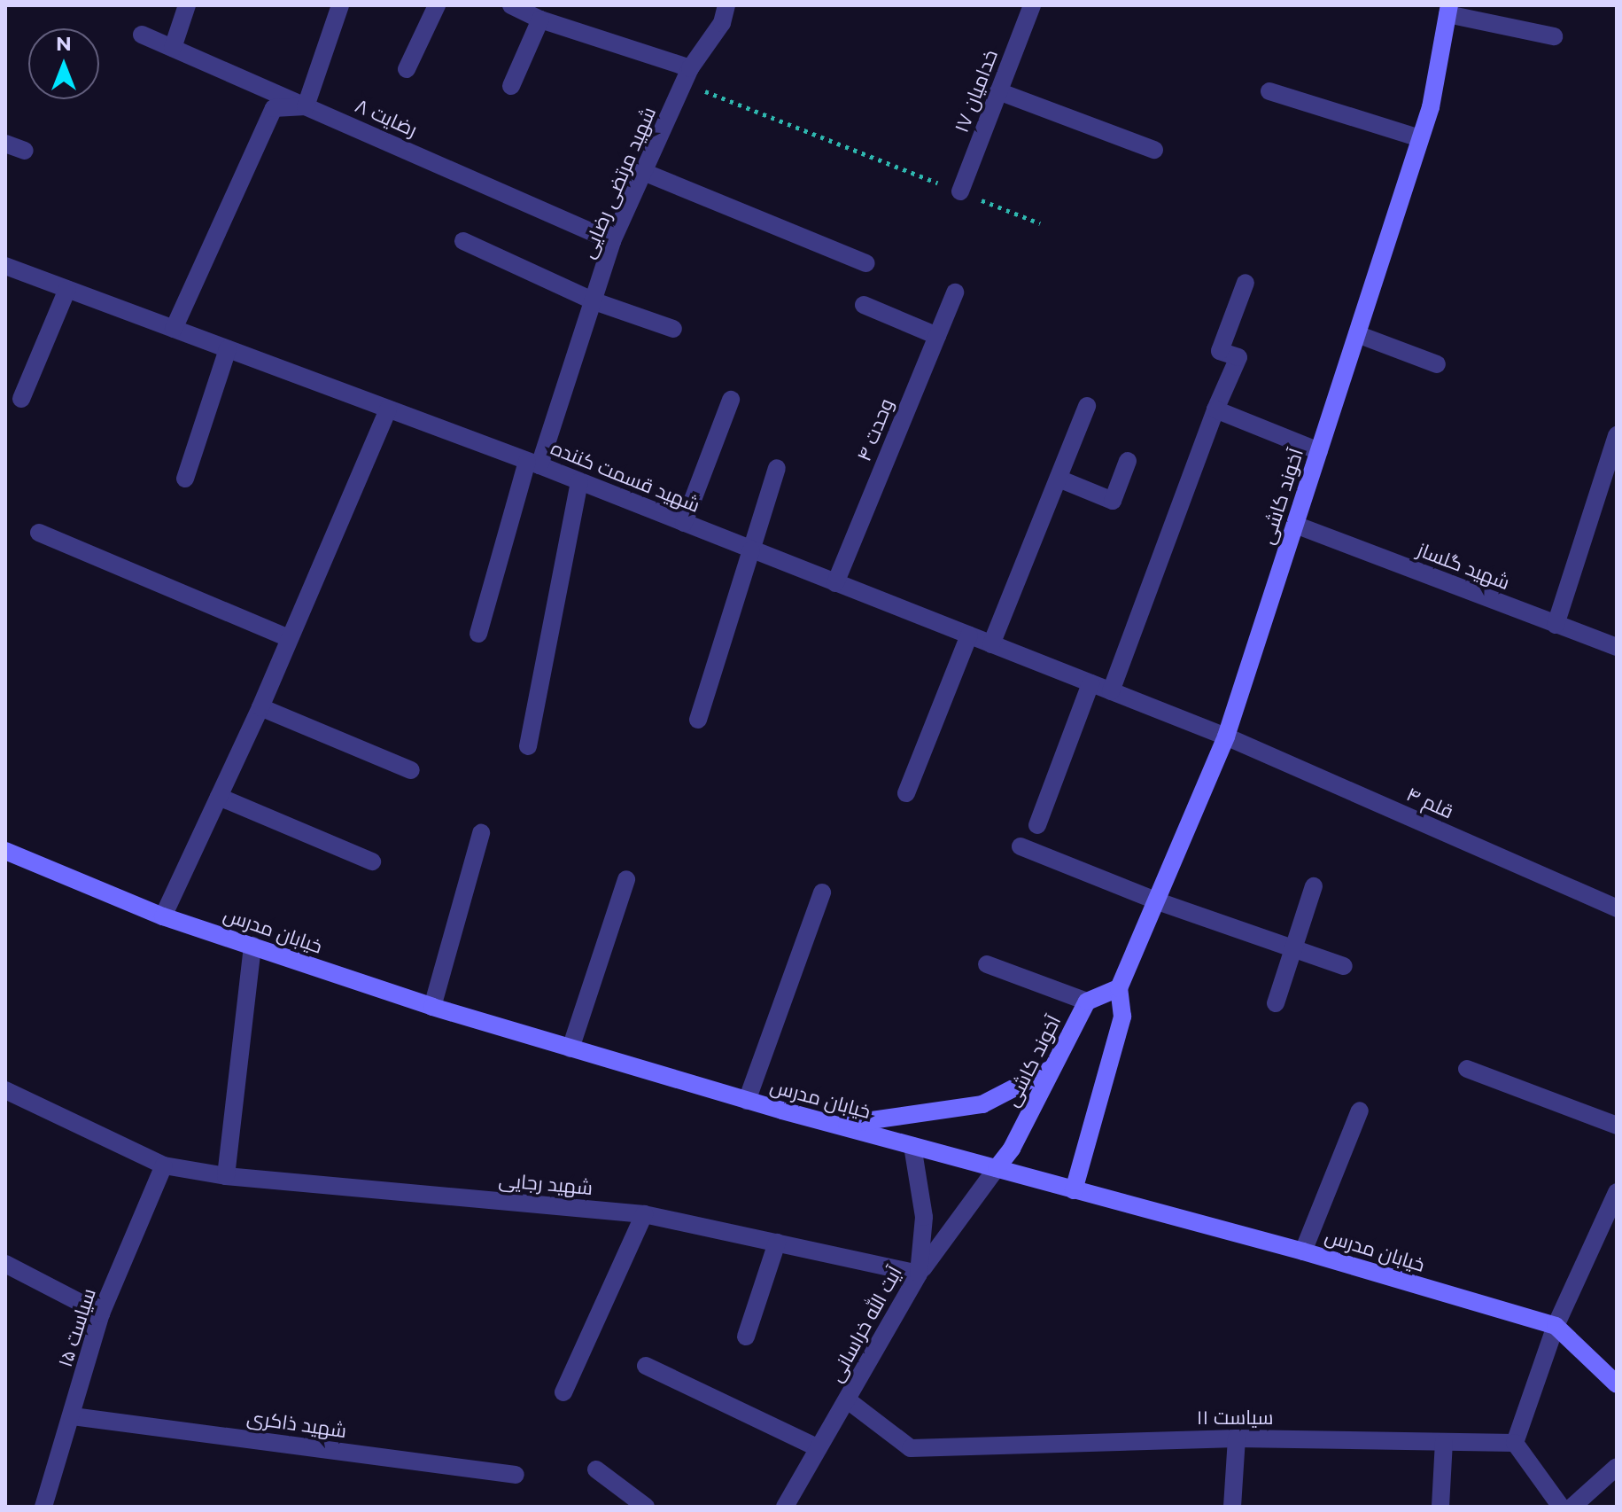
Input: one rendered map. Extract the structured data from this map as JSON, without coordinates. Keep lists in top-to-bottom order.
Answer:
{
  "streets": {
    "main road": ["آخوند کاشی", "خیابان مدرس"],
    "street": [
      "خدامیان ۱۷",
      "رضایت ۸",
      "شهید مرتضی رضایی",
      "وحدت ۴",
      "شهید قسمت کننده",
      "شهید گلساز",
      "قلم ۴",
      "شهید رجایی",
      "آیت الله خراسانی",
      "سیاست ۱۵",
      "سیاست ۱۱",
      "شهید ذاکری"
    ]
  },
  "crossings": [
    ["رضایت ۸", "شهید مرتضی رضایی"],
    ["شهید مرتضی رضایی", "شهید قسمت کننده"],
    ["وحدت ۴", "شهید قسمت کننده"],
    ["شهید قسمت کننده", "آخوند کاشی"],
    ["شهید قسمت کننده", "قلم ۴"],
    ["آخوند کاشی", "شهید گلساز"],
    ["آخوند کاشی", "قلم ۴"],
    ["آخوند کاشی", "خیابان مدرس"],
    ["خیابان مدرس", "آیت الله خراسانی"],
    ["شهید رجایی", "آیت الله خراسانی"],
    ["شهید رجایی", "سیاست ۱۵"],
    ["آیت الله خراسانی", "سیاست ۱۱"],
    ["سیاست ۱۵", "شهید ذاکری"]
  ],
  "north": "top"
}
